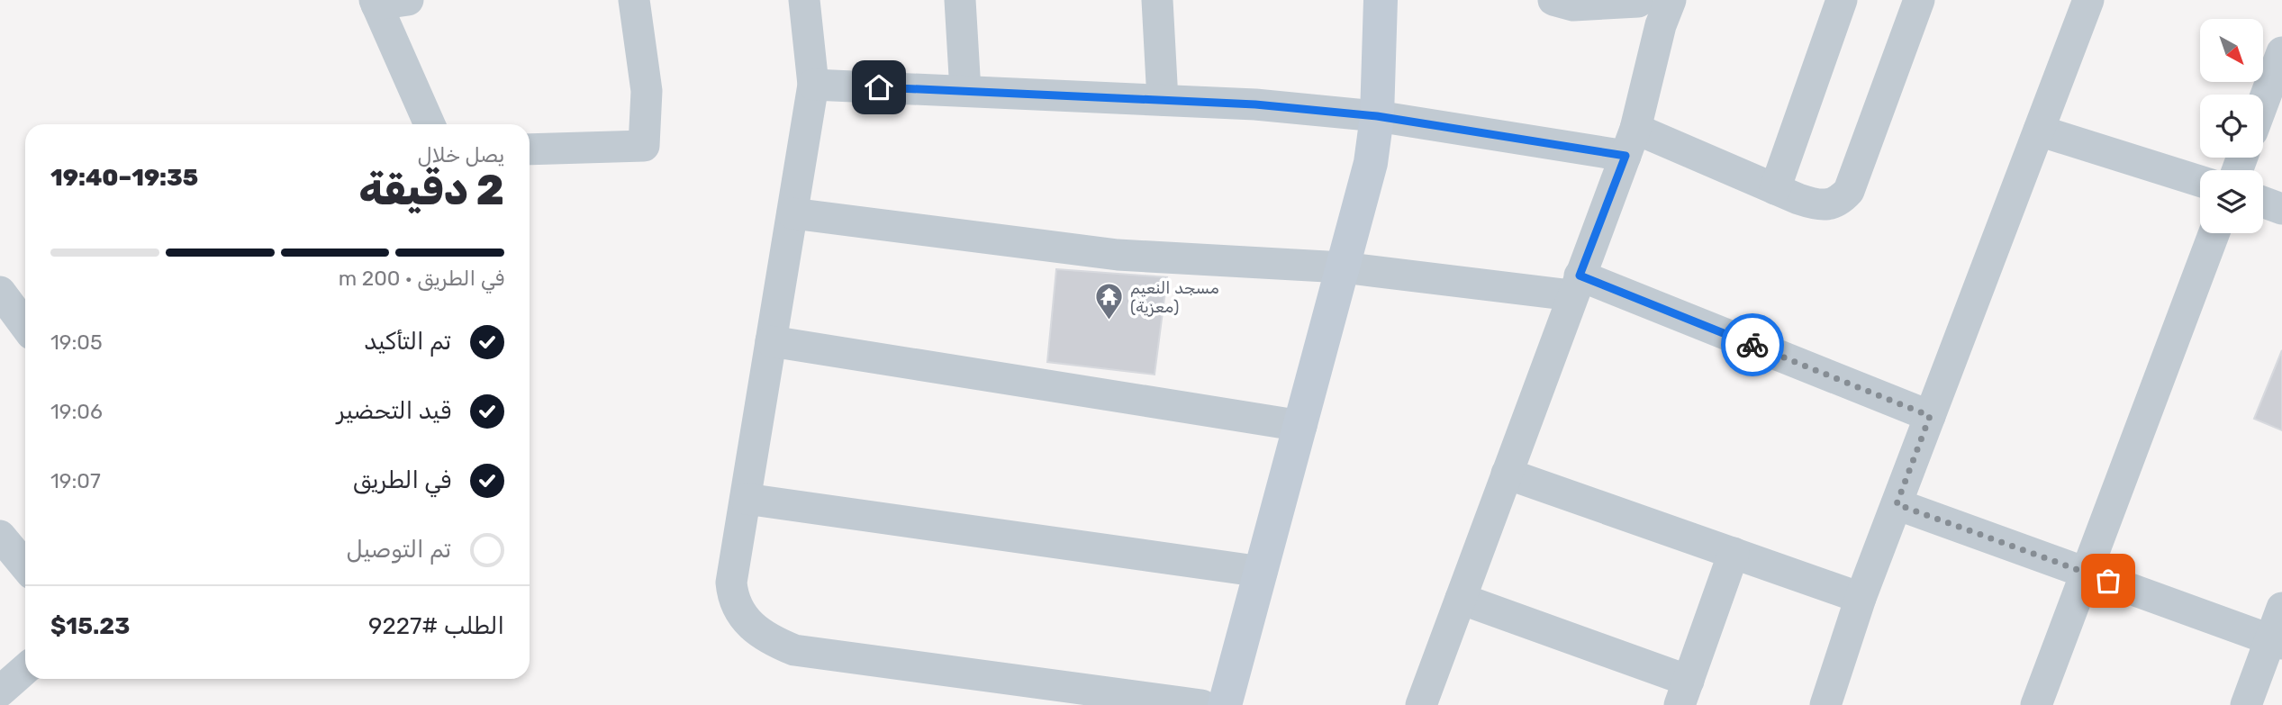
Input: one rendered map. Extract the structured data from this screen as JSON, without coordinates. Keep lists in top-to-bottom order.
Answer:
{
  "places": {
    "temple": ["مسجد النعيم (معزية)"]
  },
  "north": "bottom right",
  "page": {
    "heading": ["2 دقيقة", "يصل خلال", "19:35–19:40"],
    "panel": ["الطلب #9227", "$15.23"],
    "bar": "في الطريق · 200 m",
    "list": [
      ["تم التأكيد", "19:05"],
      ["قيد التحضير", "19:06"],
      ["في الطريق", "19:07"],
      "تم التوصيل"
    ]
  }
}
